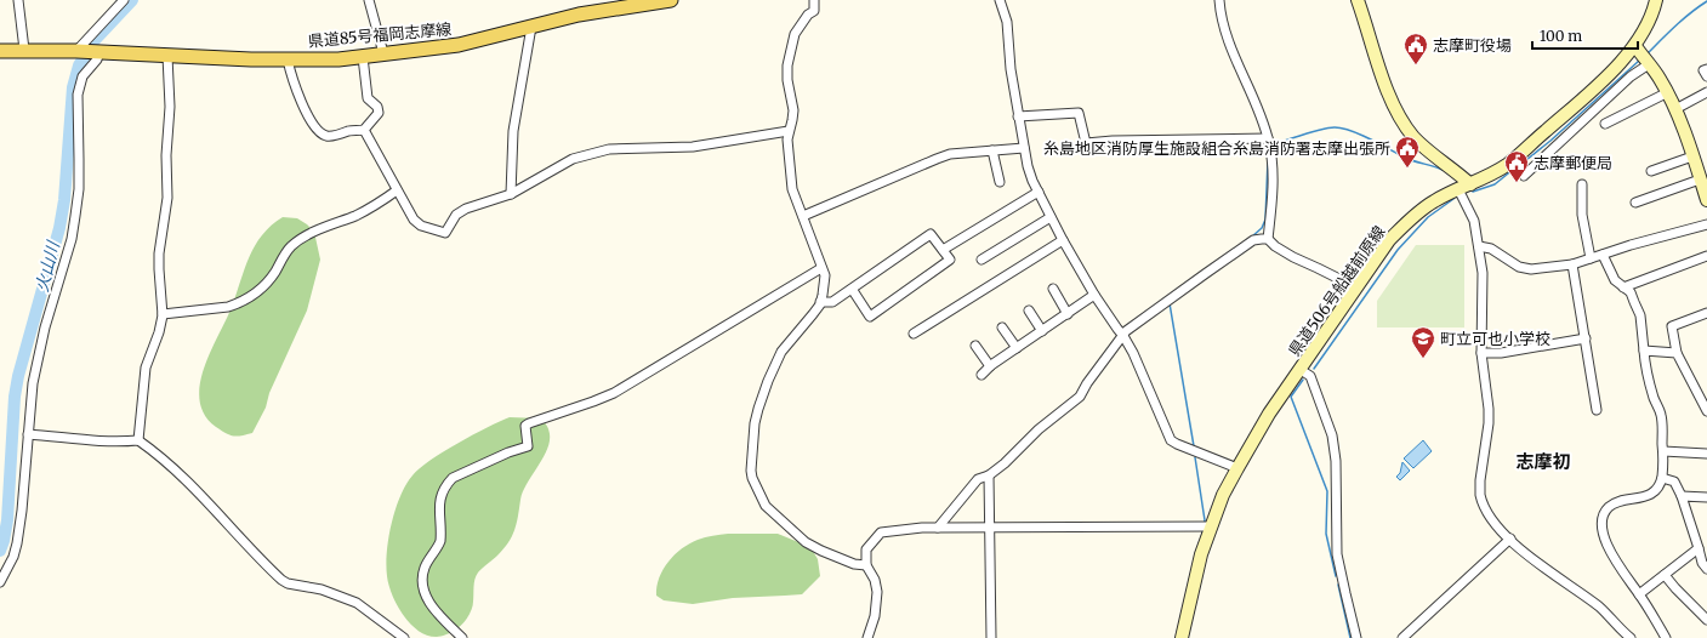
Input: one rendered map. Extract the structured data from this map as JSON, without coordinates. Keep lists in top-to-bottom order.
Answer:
{
  "streets": {
    "main road": ["県道85号福岡志摩線", "県道506号船越前原線"]
  },
  "districts": ["志摩初"],
  "water": ["火山川"],
  "places": {
    "public building": ["志摩町役場", "糸島地区消防厚生施設組合糸島消防署志摩出張所", "志摩郵便局"],
    "school or university": ["町立可也小学校"]
  },
  "scale_bar": "100 m"
}
